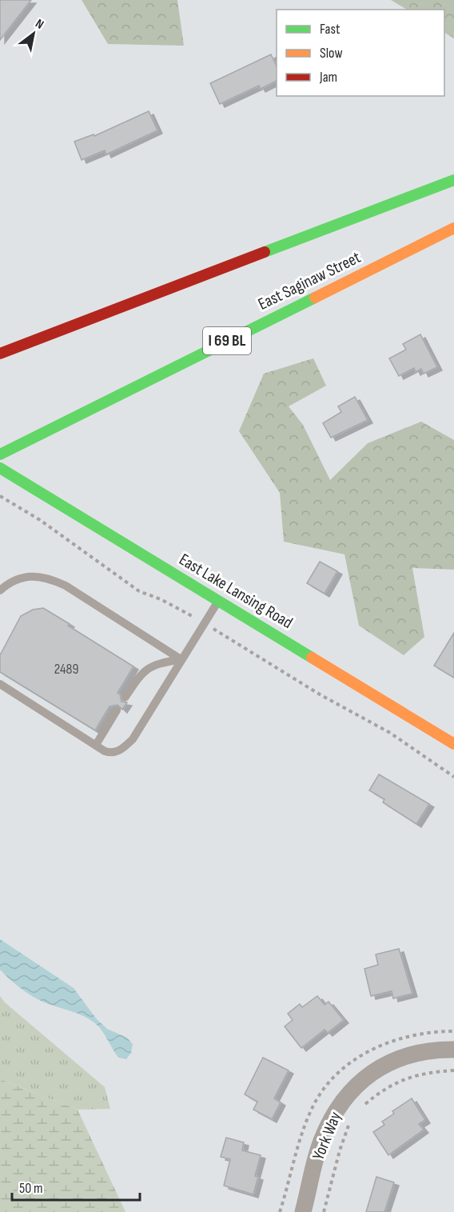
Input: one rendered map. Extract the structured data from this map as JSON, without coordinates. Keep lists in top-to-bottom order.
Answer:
{
  "streets": {
    "main road": ["East Saginaw Street", "I 69 BL", "East Lake Lansing Road"],
    "street": ["York Way"]
  },
  "house_numbers": ["2489"],
  "legend": ["Fast", "Slow", "Jam"],
  "scale_bar": "50 m",
  "north": "top right"
}
